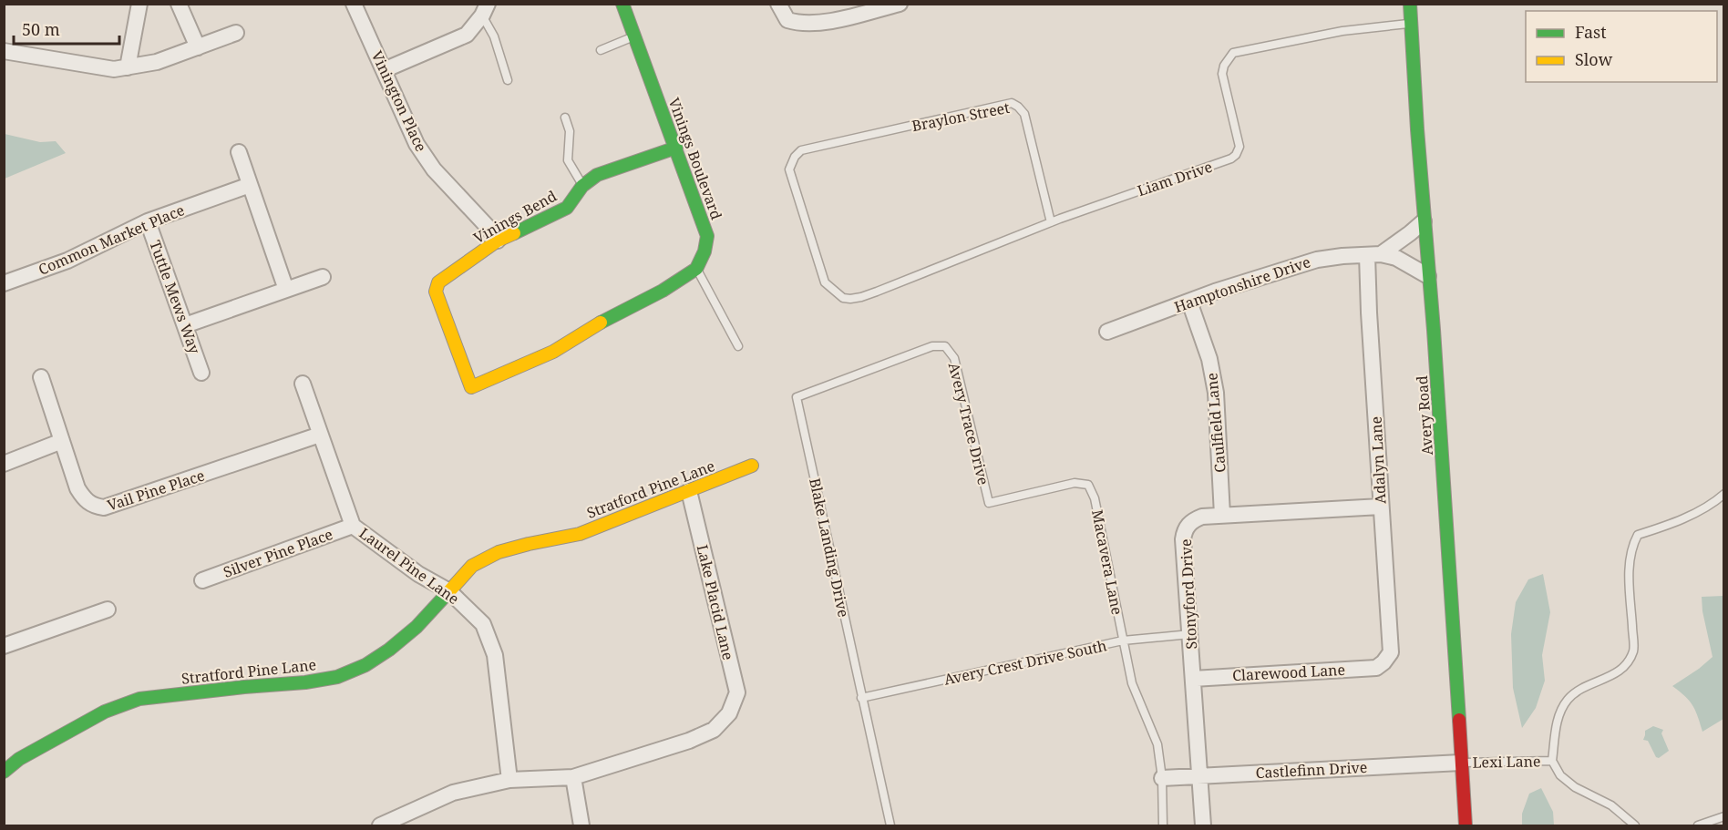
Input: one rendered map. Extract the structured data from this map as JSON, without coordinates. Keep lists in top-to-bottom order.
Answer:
{
  "streets": {
    "street": [
      "Vinington Place",
      "Vinings Boulevard",
      "Vinings Bend",
      "Common Market Place",
      "Hamptonshire Drive",
      "Tuttle Mews Way",
      "Avery Road",
      "Caulfield Lane",
      "Adalyn Lane",
      "Stratford Pine Lane",
      "Vail Pine Place",
      "Silver Pine Place",
      "Laurel Pine Lane",
      "Stonyford Drive",
      "Lake Placid Lane",
      "Clarewood Lane",
      "Castlefinn Drive"
    ],
    "lane": [
      "Braylon Street",
      "Liam Drive",
      "Avery Trace Drive",
      "Blake Landing Drive",
      "Macavera Lane",
      "Avery Crest Drive South",
      "Lexi Lane"
    ]
  },
  "crossings": [
    ["Vinington Place", "Vinings Bend"],
    ["Braylon Street", "Liam Drive"],
    ["Vinings Boulevard", "Vinings Bend"],
    ["Liam Drive", "Avery Road"],
    ["Common Market Place", "Tuttle Mews Way"],
    ["Hamptonshire Drive", "Avery Road"],
    ["Hamptonshire Drive", "Caulfield Lane"],
    ["Hamptonshire Drive", "Adalyn Lane"],
    ["Avery Road", "Lexi Lane"],
    ["Avery Road", "Castlefinn Drive"],
    ["Caulfield Lane", "Stonyford Drive"],
    ["Avery Trace Drive", "Blake Landing Drive"],
    ["Avery Trace Drive", "Macavera Lane"],
    ["Adalyn Lane", "Stonyford Drive"],
    ["Adalyn Lane", "Clarewood Lane"],
    ["Stratford Pine Lane", "Laurel Pine Lane"],
    ["Stratford Pine Lane", "Lake Placid Lane"],
    ["Vail Pine Place", "Laurel Pine Lane"],
    ["Blake Landing Drive", "Avery Crest Drive South"],
    ["Silver Pine Place", "Laurel Pine Lane"],
    ["Macavera Lane", "Avery Crest Drive South"],
    ["Macavera Lane", "Castlefinn Drive"],
    ["Stonyford Drive", "Avery Crest Drive South"],
    ["Stonyford Drive", "Clarewood Lane"],
    ["Stonyford Drive", "Castlefinn Drive"],
    ["Lexi Lane", "Castlefinn Drive"]
  ],
  "legend": ["Fast", "Slow"],
  "scale_bar": "50 m"
}
